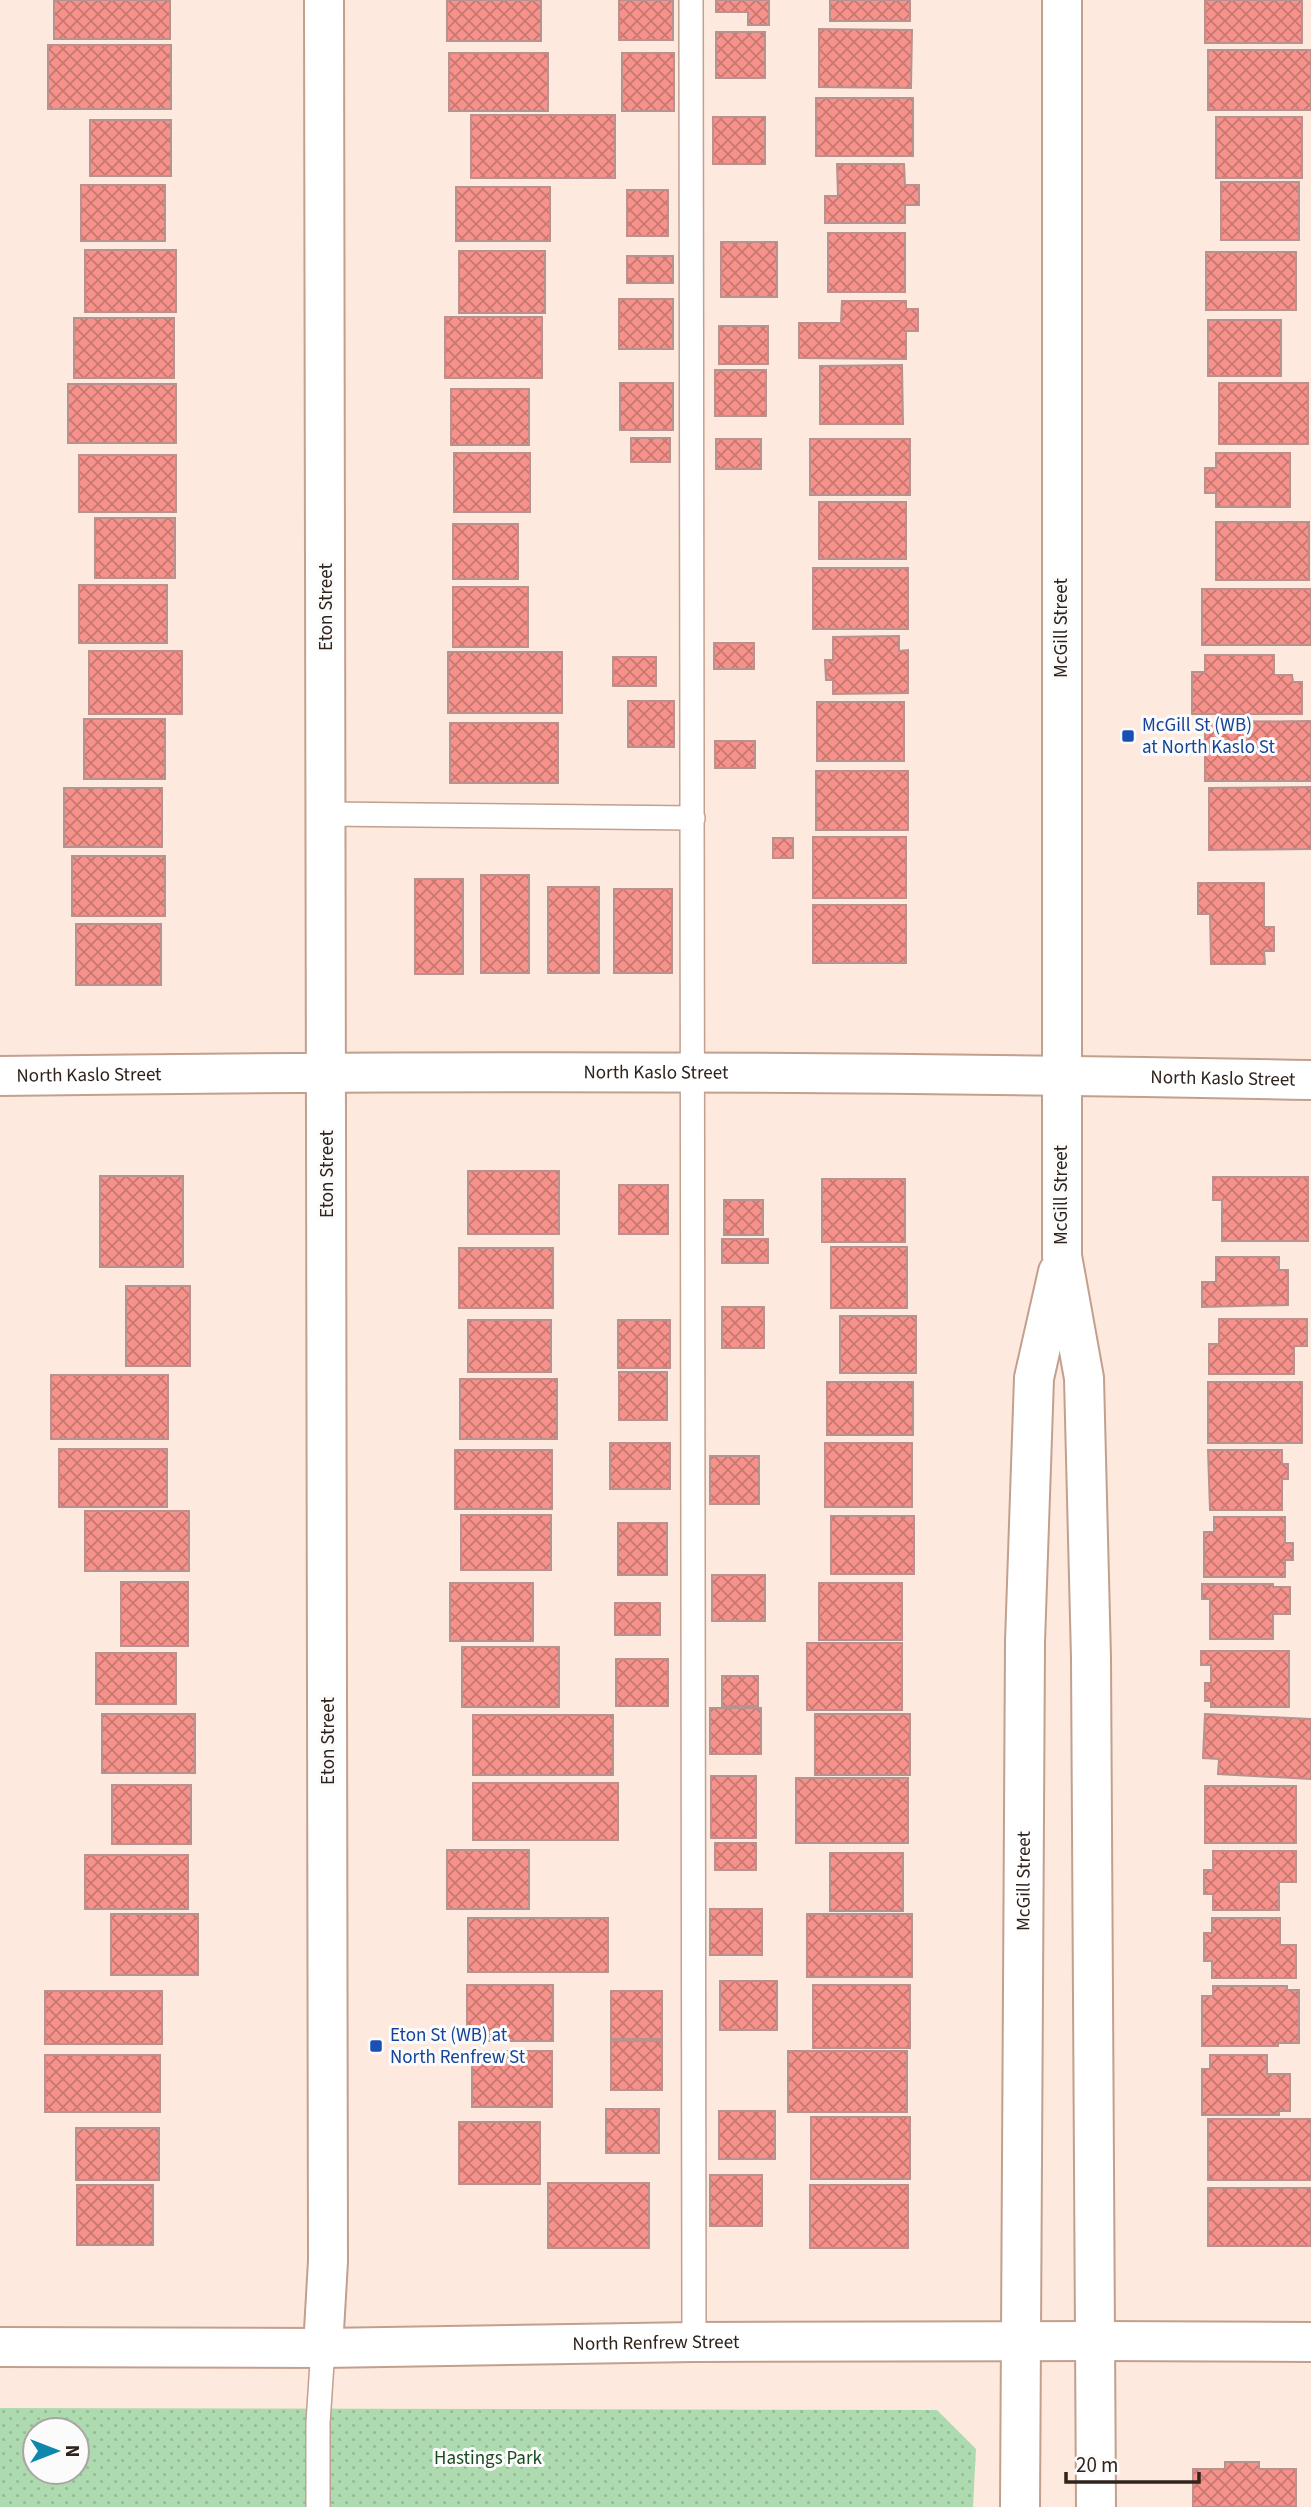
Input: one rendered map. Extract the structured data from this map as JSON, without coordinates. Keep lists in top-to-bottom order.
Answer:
{
  "streets": {
    "street": [
      "Eton Street",
      "McGill Street",
      "North Kaslo Street",
      "North Renfrew Street"
    ]
  },
  "crossings": [
    ["Eton Street", "North Kaslo Street"],
    ["Eton Street", "North Renfrew Street"],
    ["McGill Street", "North Kaslo Street"],
    ["McGill Street", "North Renfrew Street"]
  ],
  "parks": ["Hastings Park"],
  "places": {
    "transit": ["McGill St (WB) at North Kaslo St", "Eton St (WB) at North Renfrew St"]
  },
  "scale_bar": "20 m",
  "north": "right"
}
